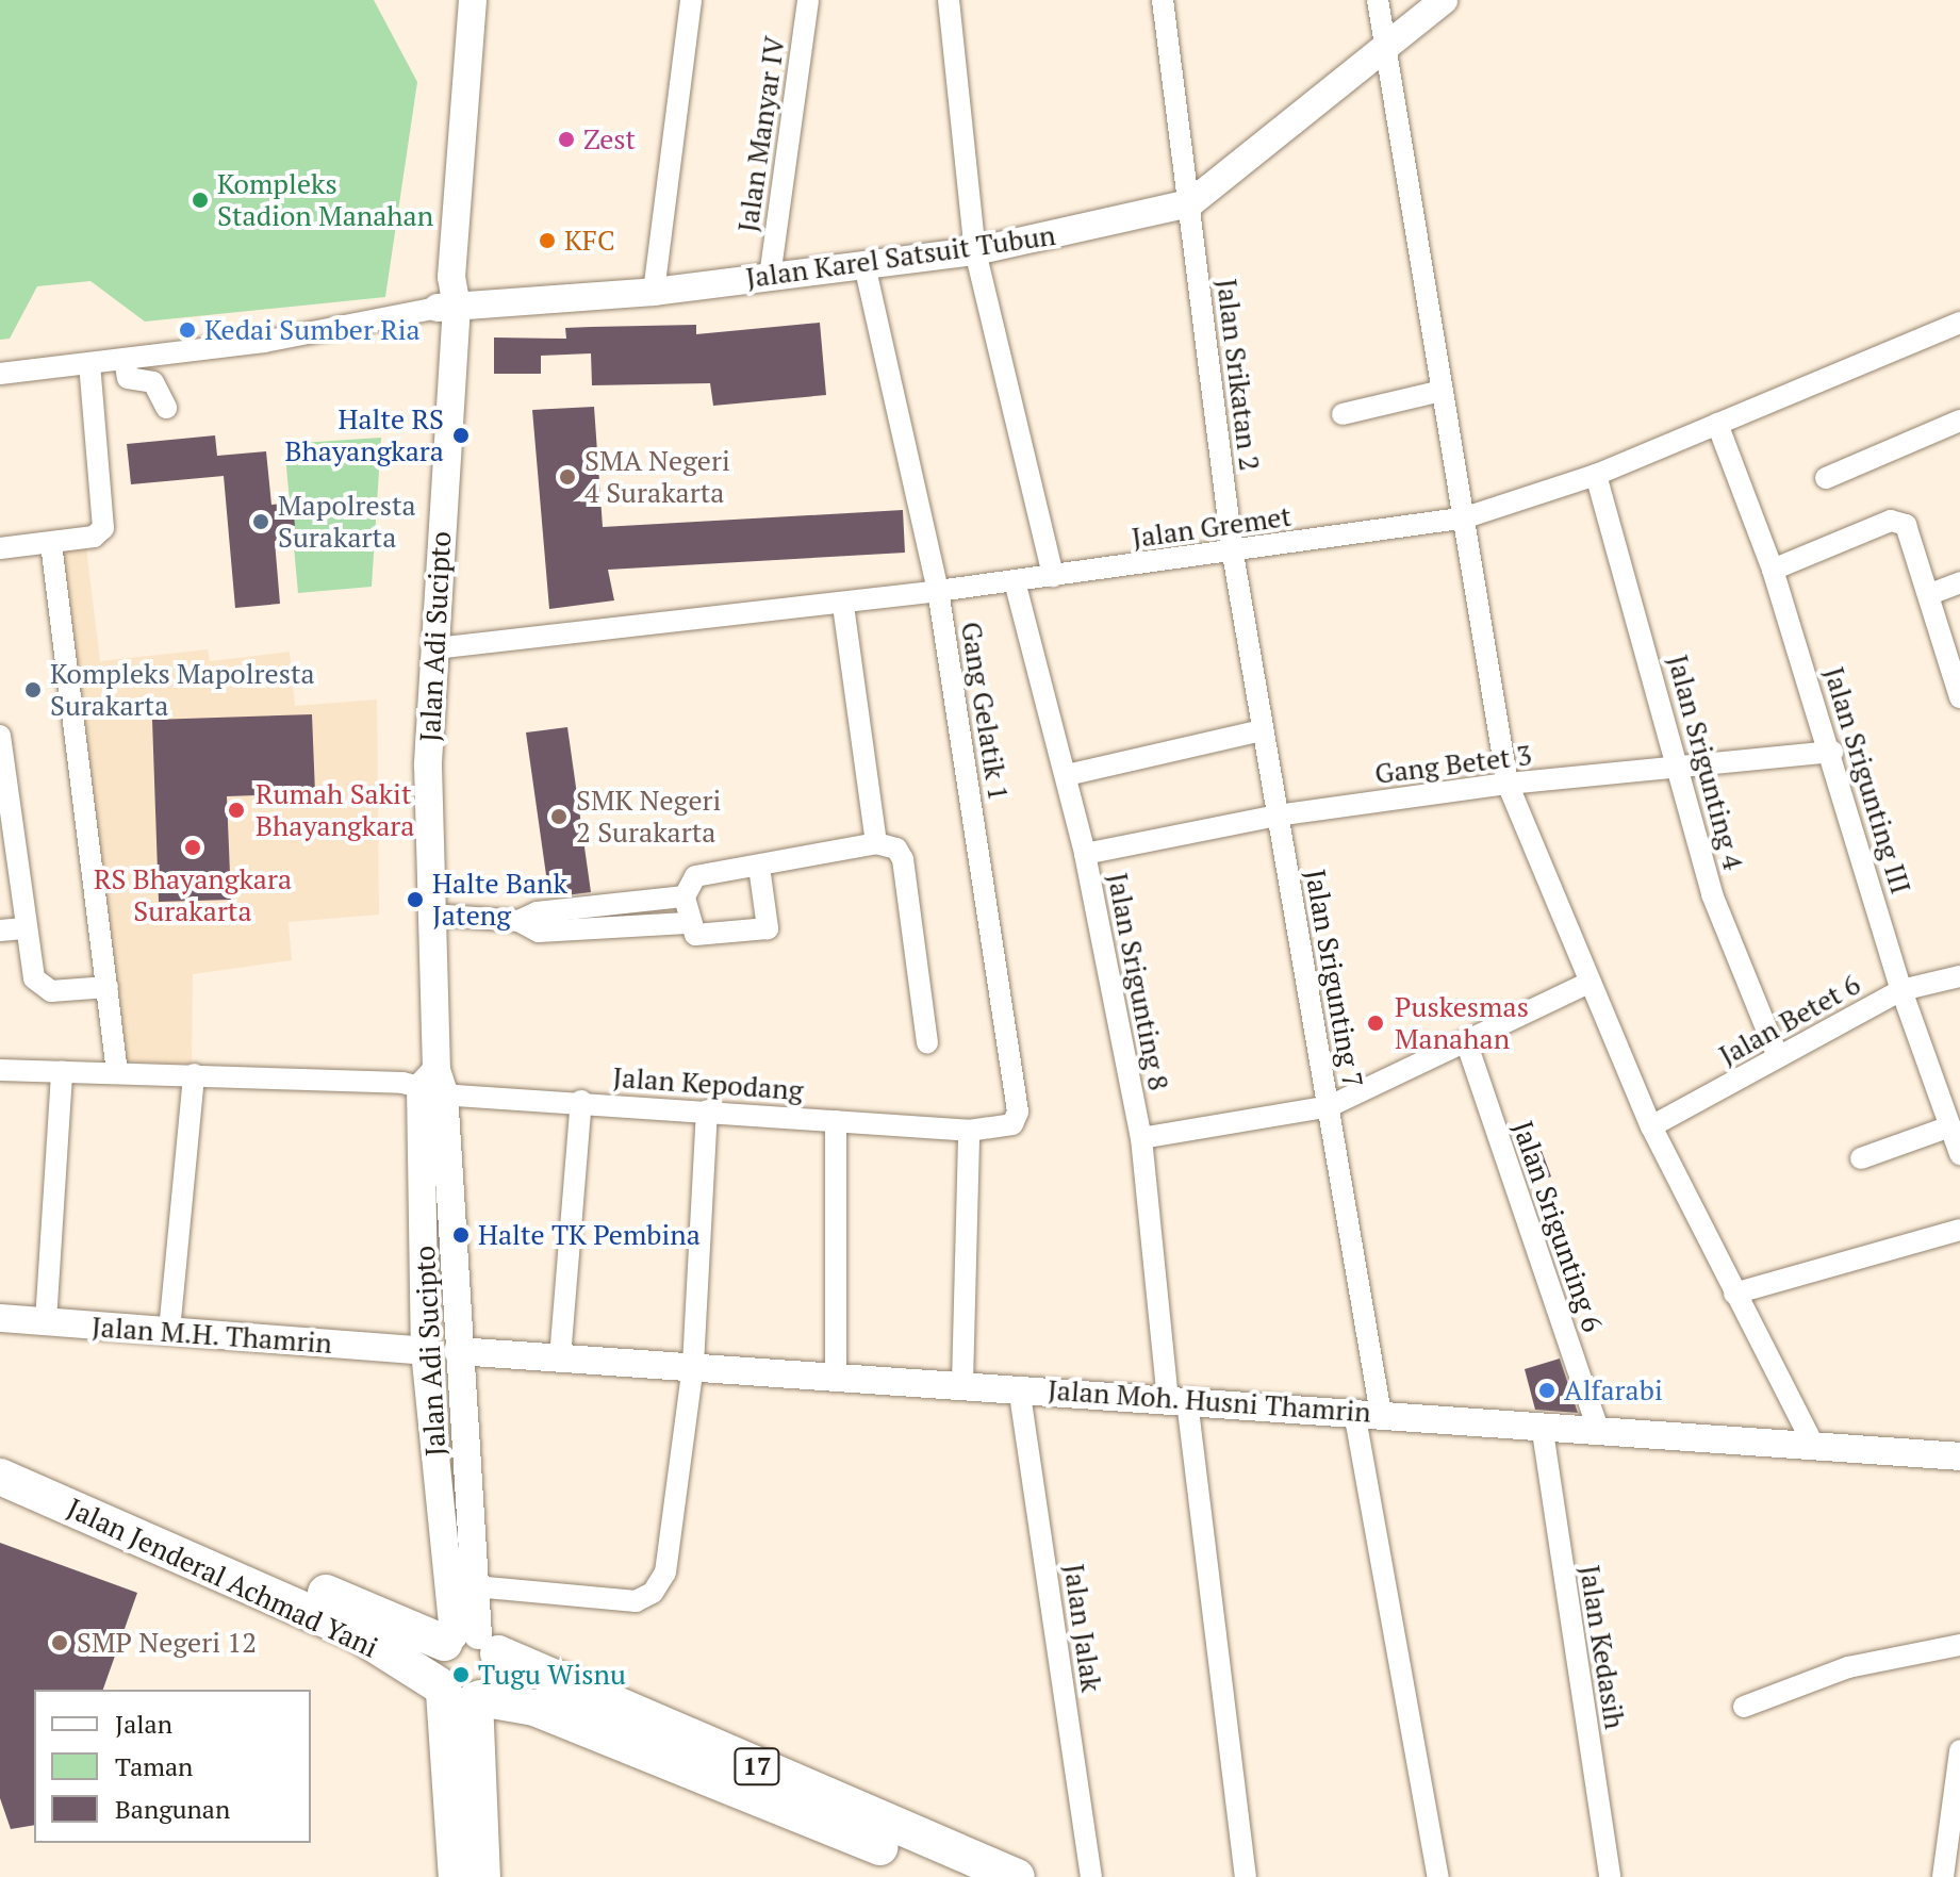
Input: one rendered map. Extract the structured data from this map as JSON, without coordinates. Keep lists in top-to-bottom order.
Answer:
{
  "streets": {
    "highway": ["Jalan Jenderal Achmad Yani", "17"],
    "street": [
      "Jalan Manyar IV",
      "Jalan Karel Satsuit Tubun",
      "Jalan Srikatan 2",
      "Jalan Gremet",
      "Jalan Adi Sucipto",
      "Gang Gelatik 1",
      "Jalan Srigunting 4",
      "Gang Betet 3",
      "Jalan Srigunting III",
      "Jalan Srigunting 7",
      "Jalan Srigunting 8",
      "Jalan Betet 6",
      "Jalan Kepodang",
      "Jalan Srigunting 6",
      "Jalan M.H. Thamrin",
      "Jalan Moh. Husni Thamrin",
      "Jalan Jalak",
      "Jalan Kedasih"
    ]
  },
  "crossings": [
    ["Jalan Manyar IV", "Jalan Karel Satsuit Tubun"],
    ["Jalan Karel Satsuit Tubun", "Jalan Srikatan 2"],
    ["Jalan Karel Satsuit Tubun", "Jalan Adi Sucipto"],
    ["Jalan Karel Satsuit Tubun", "Gang Gelatik 1"],
    ["Jalan Srikatan 2", "Jalan Gremet"],
    ["Jalan Srikatan 2", "Jalan Srigunting 7"],
    ["Jalan Gremet", "Jalan Adi Sucipto"],
    ["Jalan Gremet", "Gang Gelatik 1"],
    ["Jalan Gremet", "Jalan Srigunting 4"],
    ["Jalan Gremet", "Jalan Srigunting III"],
    ["Jalan Gremet", "Jalan Srigunting 7"],
    ["Jalan Gremet", "Jalan Srigunting 8"],
    ["Jalan Adi Sucipto", "Jalan Kepodang"],
    ["Jalan Adi Sucipto", "Jalan M.H. Thamrin"],
    ["Jalan Adi Sucipto", "Jalan Moh. Husni Thamrin"],
    ["Jalan Adi Sucipto", "Jalan Jenderal Achmad Yani"],
    ["Gang Gelatik 1", "Jalan Kepodang"],
    ["Jalan Srigunting 4", "Gang Betet 3"],
    ["Jalan Srigunting 4", "Jalan Betet 6"],
    ["Gang Betet 3", "Jalan Srigunting III"],
    ["Gang Betet 3", "Jalan Srigunting 7"],
    ["Gang Betet 3", "Jalan Srigunting 8"],
    ["Jalan Srigunting III", "Jalan Betet 6"],
    ["Jalan Srigunting 7", "Jalan Moh. Husni Thamrin"],
    ["Jalan Srigunting 8", "Jalan Moh. Husni Thamrin"],
    ["Jalan Srigunting 6", "Jalan Moh. Husni Thamrin"],
    ["Jalan Moh. Husni Thamrin", "Jalan Jalak"],
    ["Jalan Moh. Husni Thamrin", "Jalan Kedasih"]
  ],
  "places": [
    "Zest",
    "Kompleks Stadion Manahan",
    "KFC",
    "Kedai Sumber Ria",
    "Halte RS Bhayangkara",
    "SMA Negeri 4 Surakarta",
    "Mapolresta Surakarta",
    "Kompleks Mapolresta Surakarta",
    "Rumah Sakit Bhayangkara",
    "SMK Negeri 2 Surakarta",
    "RS Bhayangkara Surakarta",
    "Halte Bank Jateng",
    "Puskesmas Manahan",
    "Halte TK Pembina",
    "Alfarabi",
    "SMP Negeri 12",
    "Tugu Wisnu"
  ],
  "legend": ["Jalan", "Taman", "Bangunan"]
}
